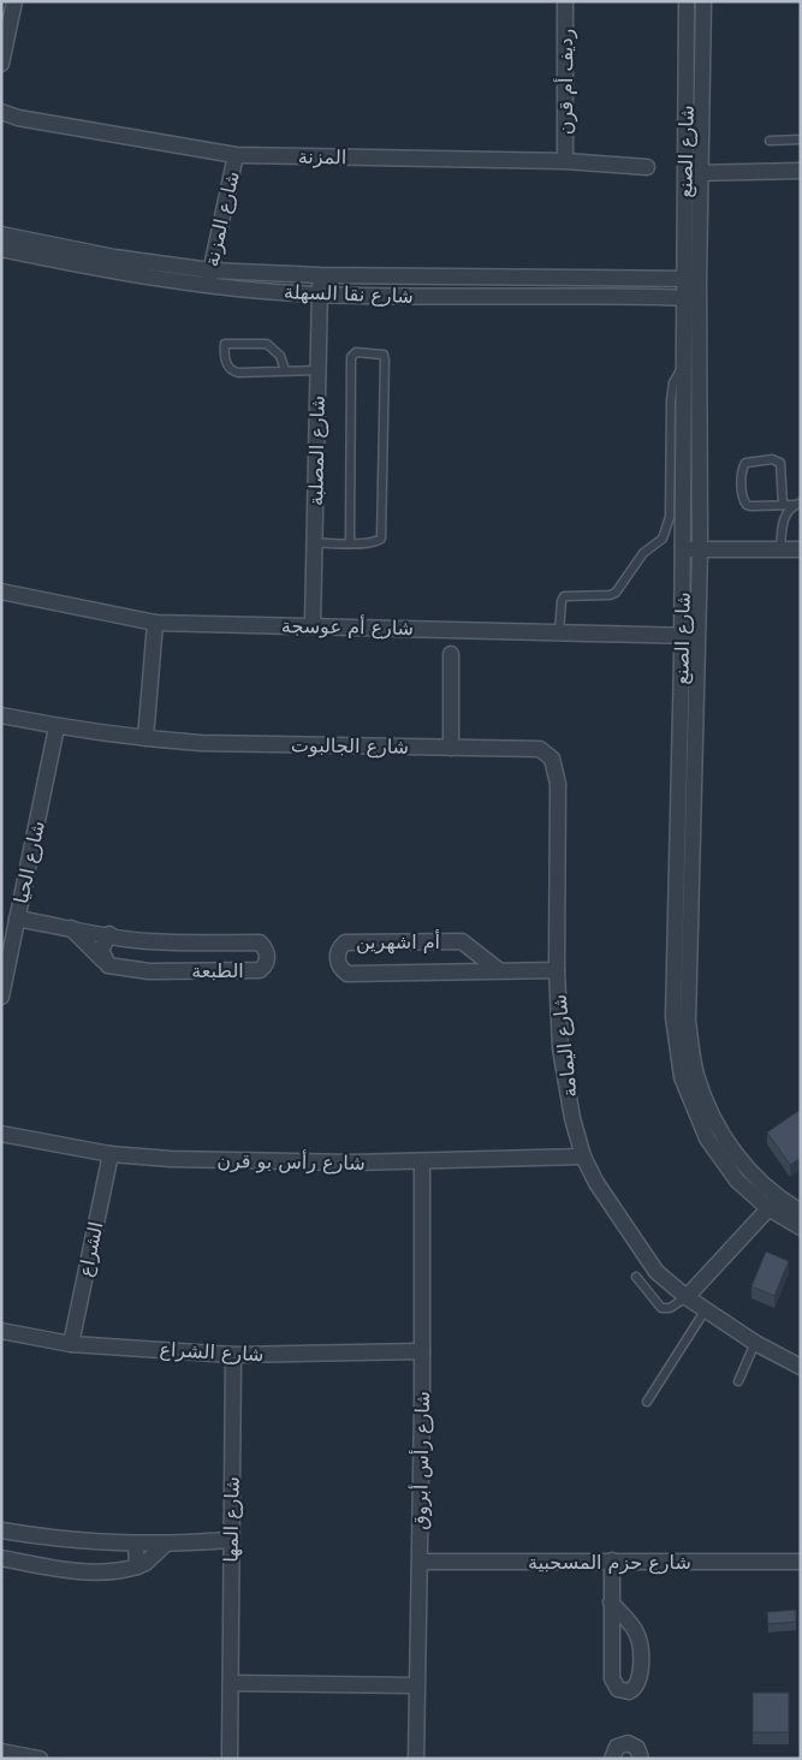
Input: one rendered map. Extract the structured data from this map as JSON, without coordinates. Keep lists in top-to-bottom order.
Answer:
{
  "streets": {
    "street": [
      "رديف أم قرن",
      "شارع الصنع",
      "المزنة",
      "شارع المزنة",
      "شارع نقا السهلة",
      "شارع المصلبة",
      "شارع أم عوسجة",
      "شارع الجالبوت",
      "شارع الحيا",
      "أم اشهرين",
      "الطبعة",
      "شارع اليمامة",
      "شارع رأس بو قرن",
      "الشراع",
      "شارع الشراع",
      "شارع رأس أبروق",
      "شارع المها",
      "شارع حزم المسحبية"
    ]
  },
  "crossings": [
    ["رديف أم قرن", "المزنة"],
    ["شارع الصنع", "شارع نقا السهلة"],
    ["شارع الصنع", "شارع أم عوسجة"],
    ["المزنة", "شارع المزنة"],
    ["شارع المزنة", "شارع نقا السهلة"],
    ["شارع نقا السهلة", "شارع المصلبة"],
    ["شارع المصلبة", "شارع أم عوسجة"],
    ["شارع الجالبوت", "شارع الحيا"],
    ["شارع الجالبوت", "شارع اليمامة"],
    ["شارع الحيا", "الطبعة"],
    ["أم اشهرين", "شارع اليمامة"],
    ["شارع اليمامة", "شارع رأس بو قرن"],
    ["شارع رأس بو قرن", "الشراع"],
    ["شارع رأس بو قرن", "شارع رأس أبروق"],
    ["الشراع", "شارع الشراع"],
    ["شارع الشراع", "شارع رأس أبروق"],
    ["شارع الشراع", "شارع المها"],
    ["شارع رأس أبروق", "شارع حزم المسحبية"]
  ]
}
